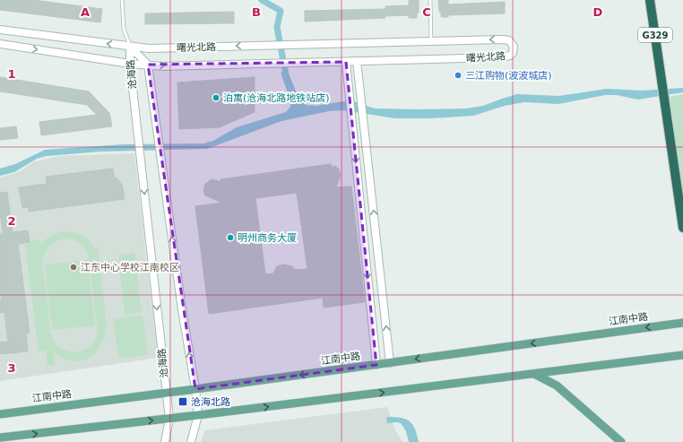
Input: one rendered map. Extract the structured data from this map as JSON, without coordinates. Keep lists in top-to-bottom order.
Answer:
{
  "streets": {
    "highway": ["G329"],
    "main road": ["江南中路"],
    "street": ["曙光北路", "沧海路"]
  },
  "crossings": [
    ["曙光北路", "沧海路"],
    ["沧海路", "江南中路"]
  ],
  "places": {
    "other": [
      "三江购物(波波城店)",
      "泊寓(沧海北路地铁站店)",
      "明州商务大厦",
      "江东中心学校江南校区"
    ],
    "transit": ["沧海北路"]
  },
  "grid": {
    "columns": [
      "A",
      "B",
      "C",
      "D"
    ],
    "rows": ["1", "2", "3"]
  }
}
